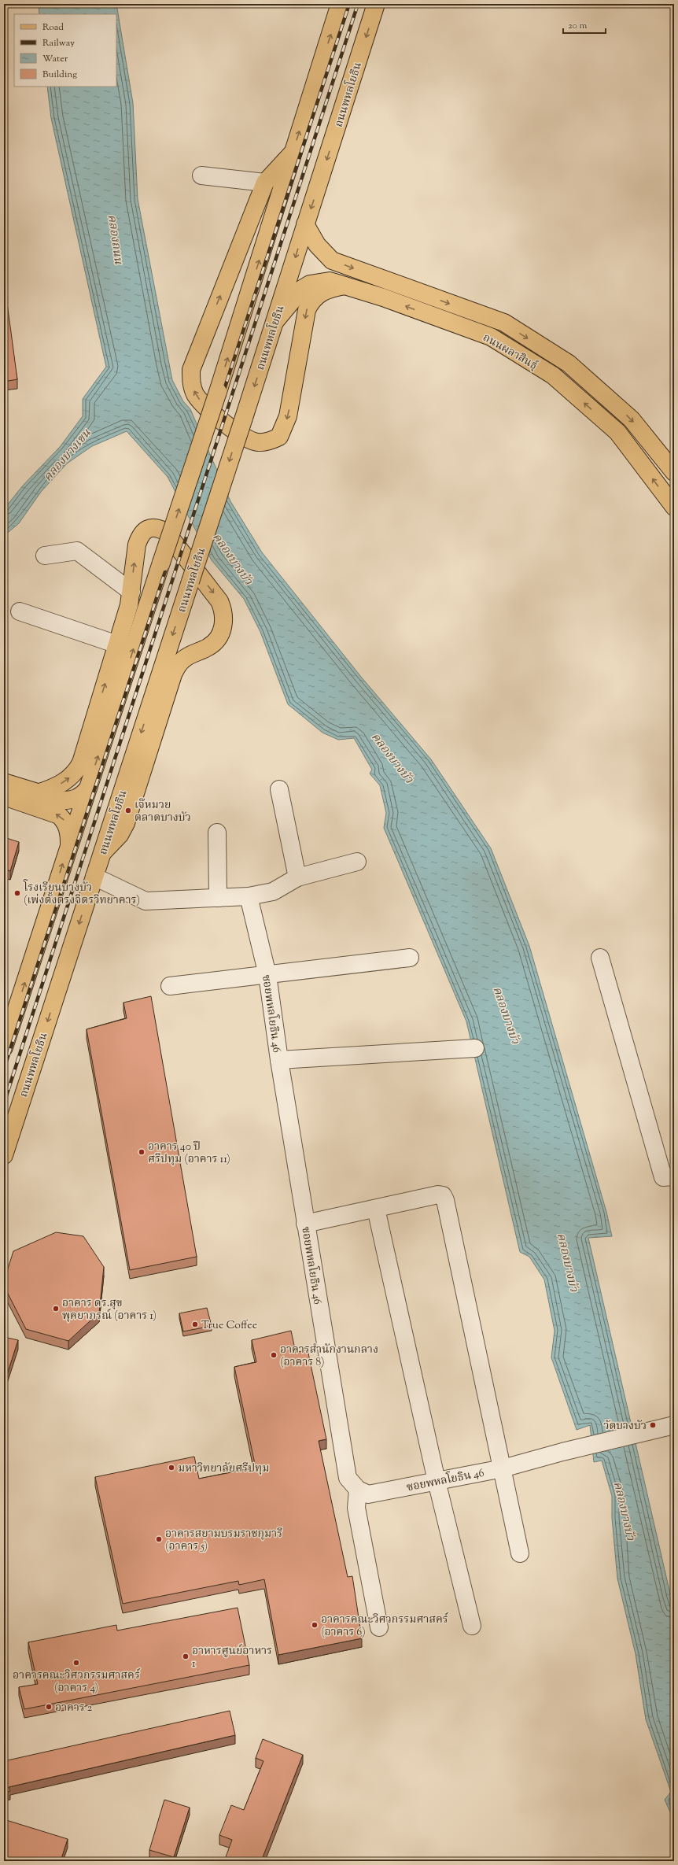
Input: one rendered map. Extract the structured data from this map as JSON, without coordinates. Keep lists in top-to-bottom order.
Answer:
{
  "streets": {
    "main road": ["ถนนพหลโยธิน", "ถนนผลาสินธุ์"],
    "street": ["ซอยพหลโยธิน 46"]
  },
  "crossings": [
    ["ถนนพหลโยธิน", "ถนนผลาสินธุ์"]
  ],
  "water": ["คลองถนน", "คลองบางเขน", "คลองบางบัว"],
  "places": [
    "เจ๊หมวย ตลาดบางบัว",
    "โรงเรียนบางบัว (เพ่งตั้งตรงจิตรวิทยาคาร)",
    "อาคาร 40 ปี ศรีปทุม (อาคาร 11)",
    "อาคาร ดร.สุข พุคยาภรณ์ (อาคาร 1)",
    "True Coffee",
    "อาคารสำนักงานกลาง (อาคาร 8)",
    "วัดบางบัว",
    "มหาวิทยาลัยศรีปทุม",
    "อาคารสยามบรมราชกุมารี (อาคาร 5)",
    "อาคารคณะวิศวกรรมศาสคร์ (อาคาร 6)",
    "อาหารศูนย์อาหาร 1",
    "อาคารคณะวิศวกรรมศาสคร์ (อาคาร 4)",
    "อาคาร 2"
  ],
  "legend": [
    "Road",
    "Railway",
    "Water",
    "Building"
  ],
  "scale_bar": "20 m"
}
